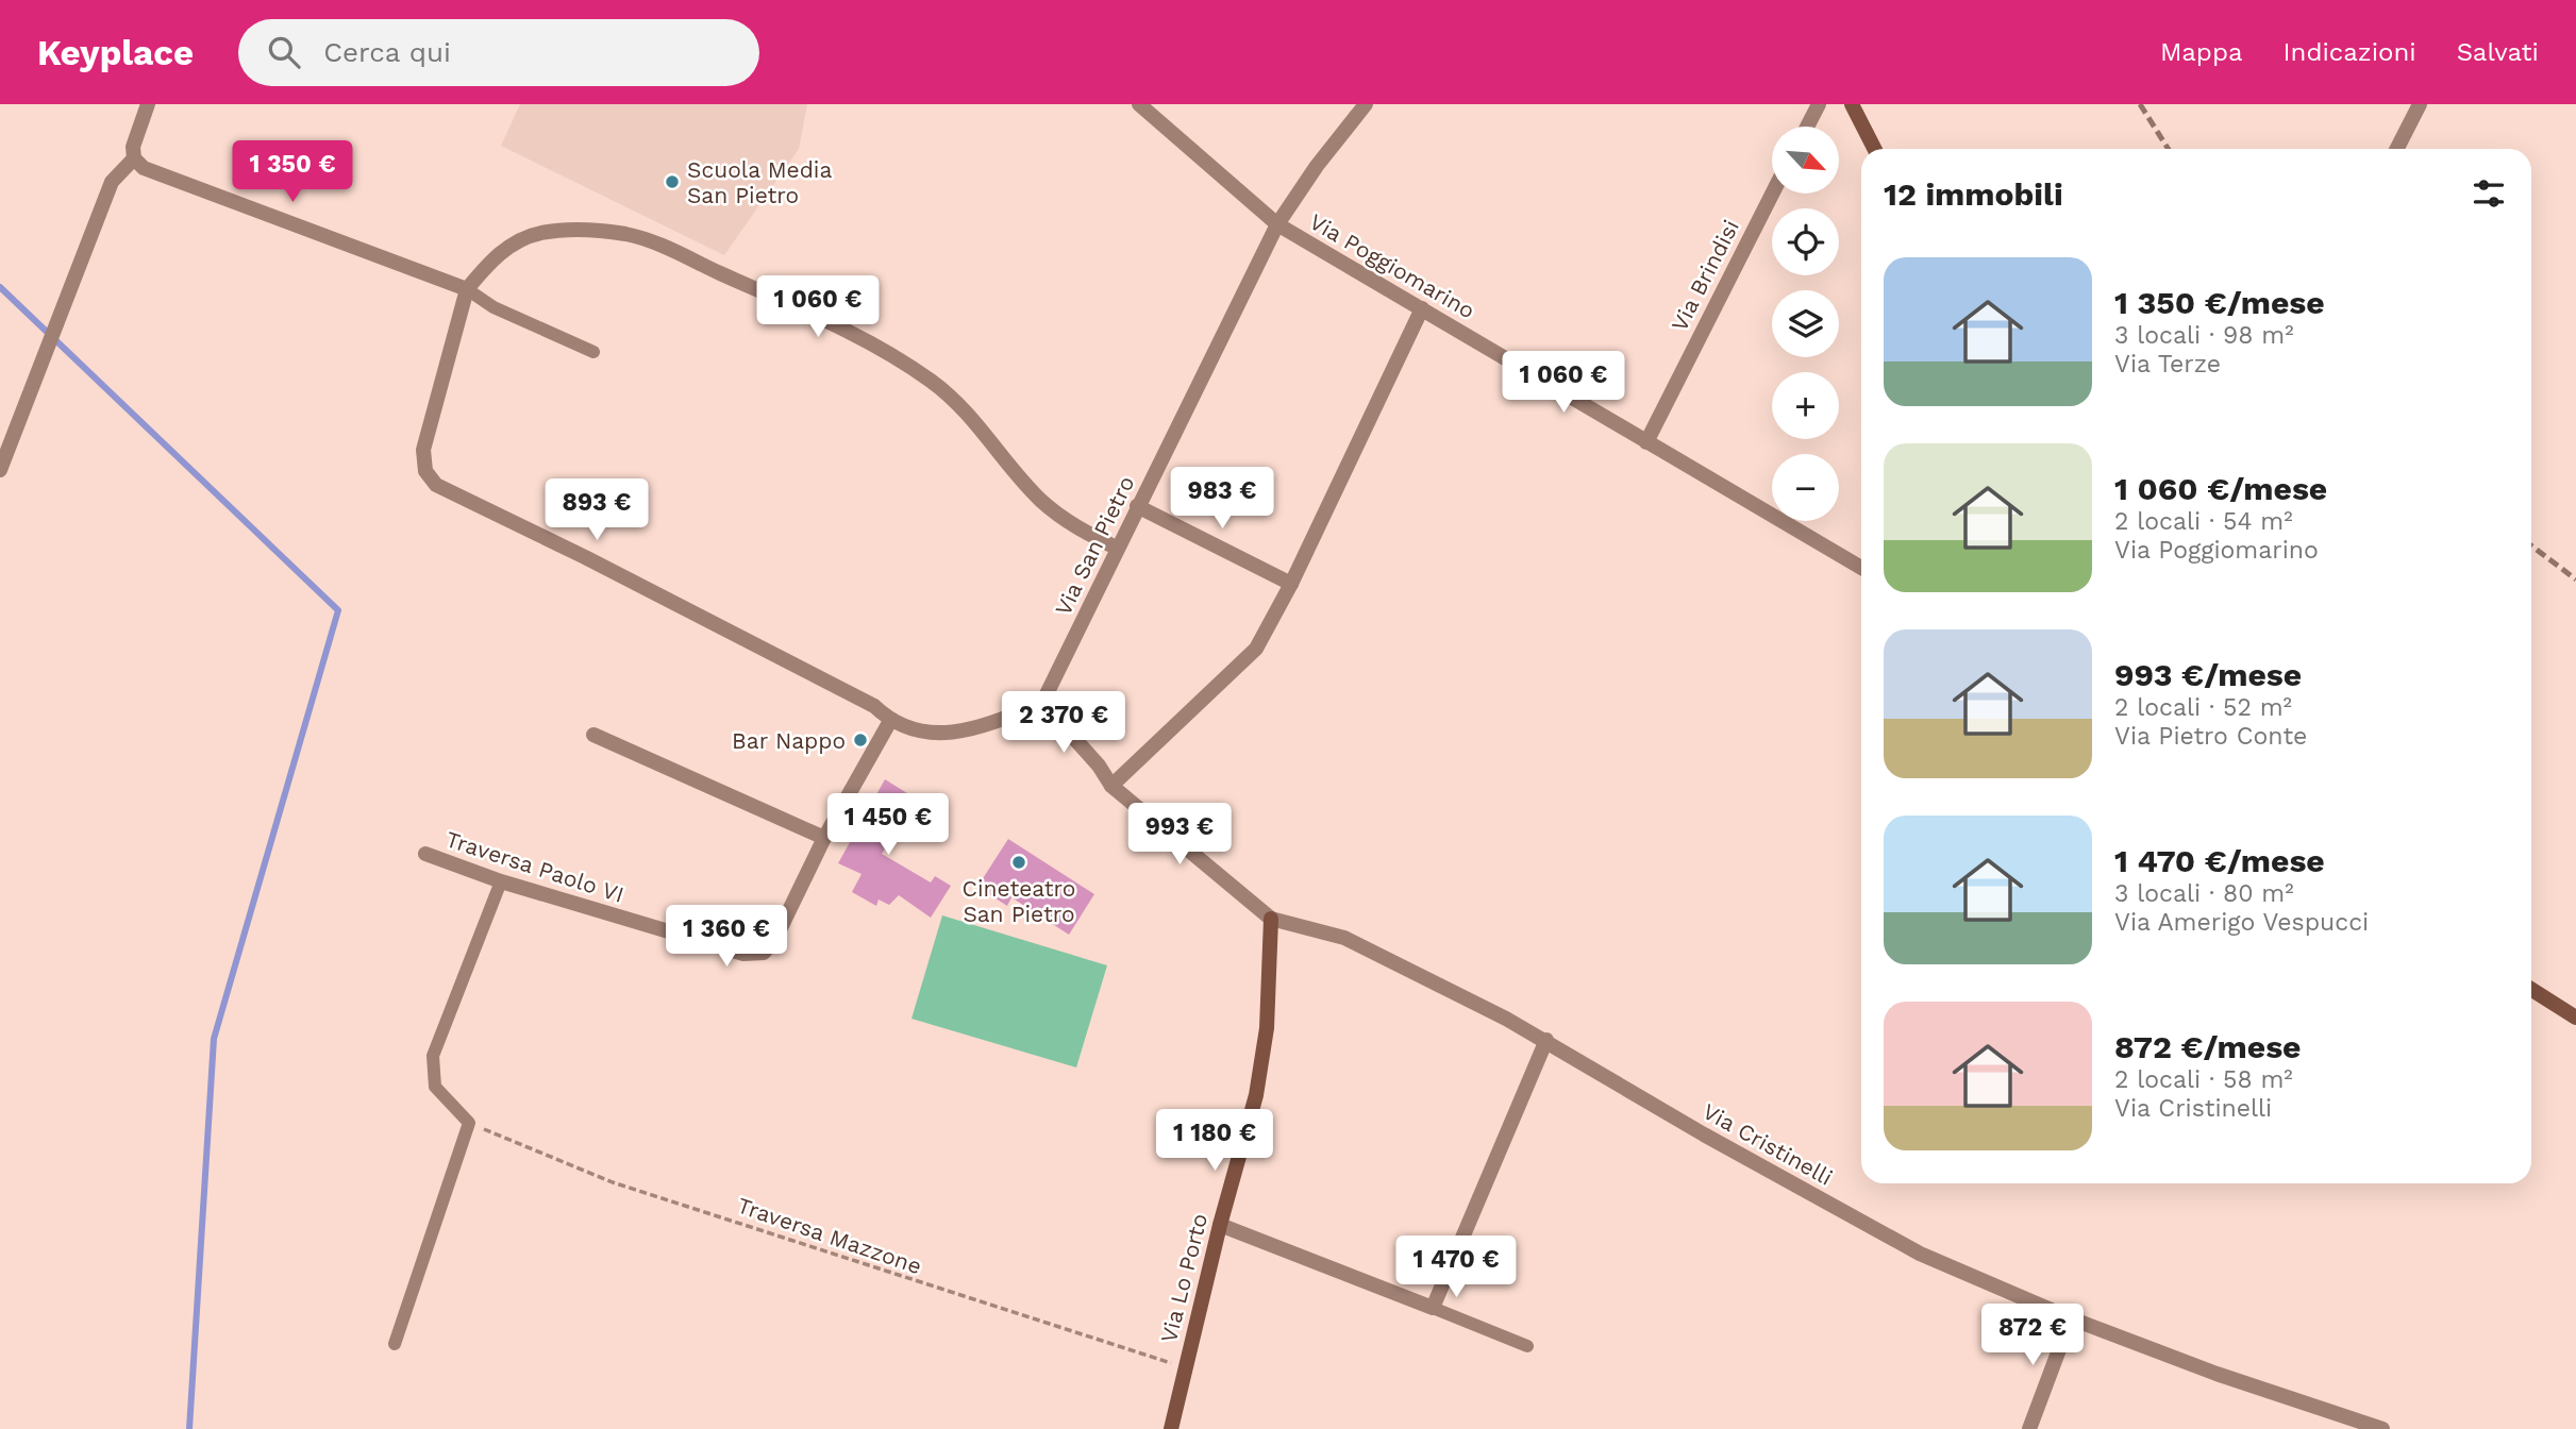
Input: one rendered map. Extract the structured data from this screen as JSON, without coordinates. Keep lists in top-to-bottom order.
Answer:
{
  "streets": {
    "street": [
      "Via Poggiomarino",
      "Via Brindisi",
      "Via San Pietro",
      "Traversa Paolo VI",
      "Via Cristinelli",
      "Via Lo Porto"
    ],
    "path": ["Traversa Mazzone"]
  },
  "crossings": [
    ["Via Poggiomarino", "Via Brindisi"],
    ["Via Poggiomarino", "Via San Pietro"],
    ["Via Cristinelli", "Via Lo Porto"],
    ["Traversa Mazzone", "Via Lo Porto"]
  ],
  "places": ["Scuola Media San Pietro", "Bar Nappo", "Cineteatro San Pietro"],
  "north": "bottom right",
  "page": {
    "header": "Keyplace",
    "search": "Cerca qui",
    "nav": ["Mappa", "Indicazioni", "Salvati"],
    "map_buttons": ["+", "−"],
    "price": [
      "1 350 €",
      "1 060 €",
      "1 060 €",
      "983 €",
      "893 €",
      "2 370 €",
      "1 450 €",
      "993 €",
      "1 360 €",
      "1 180 €",
      "1 470 €",
      "872 €"
    ],
    "heading": "12 immobili",
    "list": [
      {
        "name": "1 350 €/mese",
        "note": "3 locali · 98 m² · Via Terze"
      },
      {
        "name": "1 060 €/mese",
        "note": "2 locali · 54 m² · Via Poggiomarino"
      },
      {
        "name": "993 €/mese",
        "note": "2 locali · 52 m² · Via Pietro Conte"
      },
      {
        "name": "1 470 €/mese",
        "note": "3 locali · 80 m² · Via Amerigo Vespucci"
      },
      {
        "name": "872 €/mese",
        "note": "2 locali · 58 m² · Via Cristinelli"
      }
    ]
  }
}
